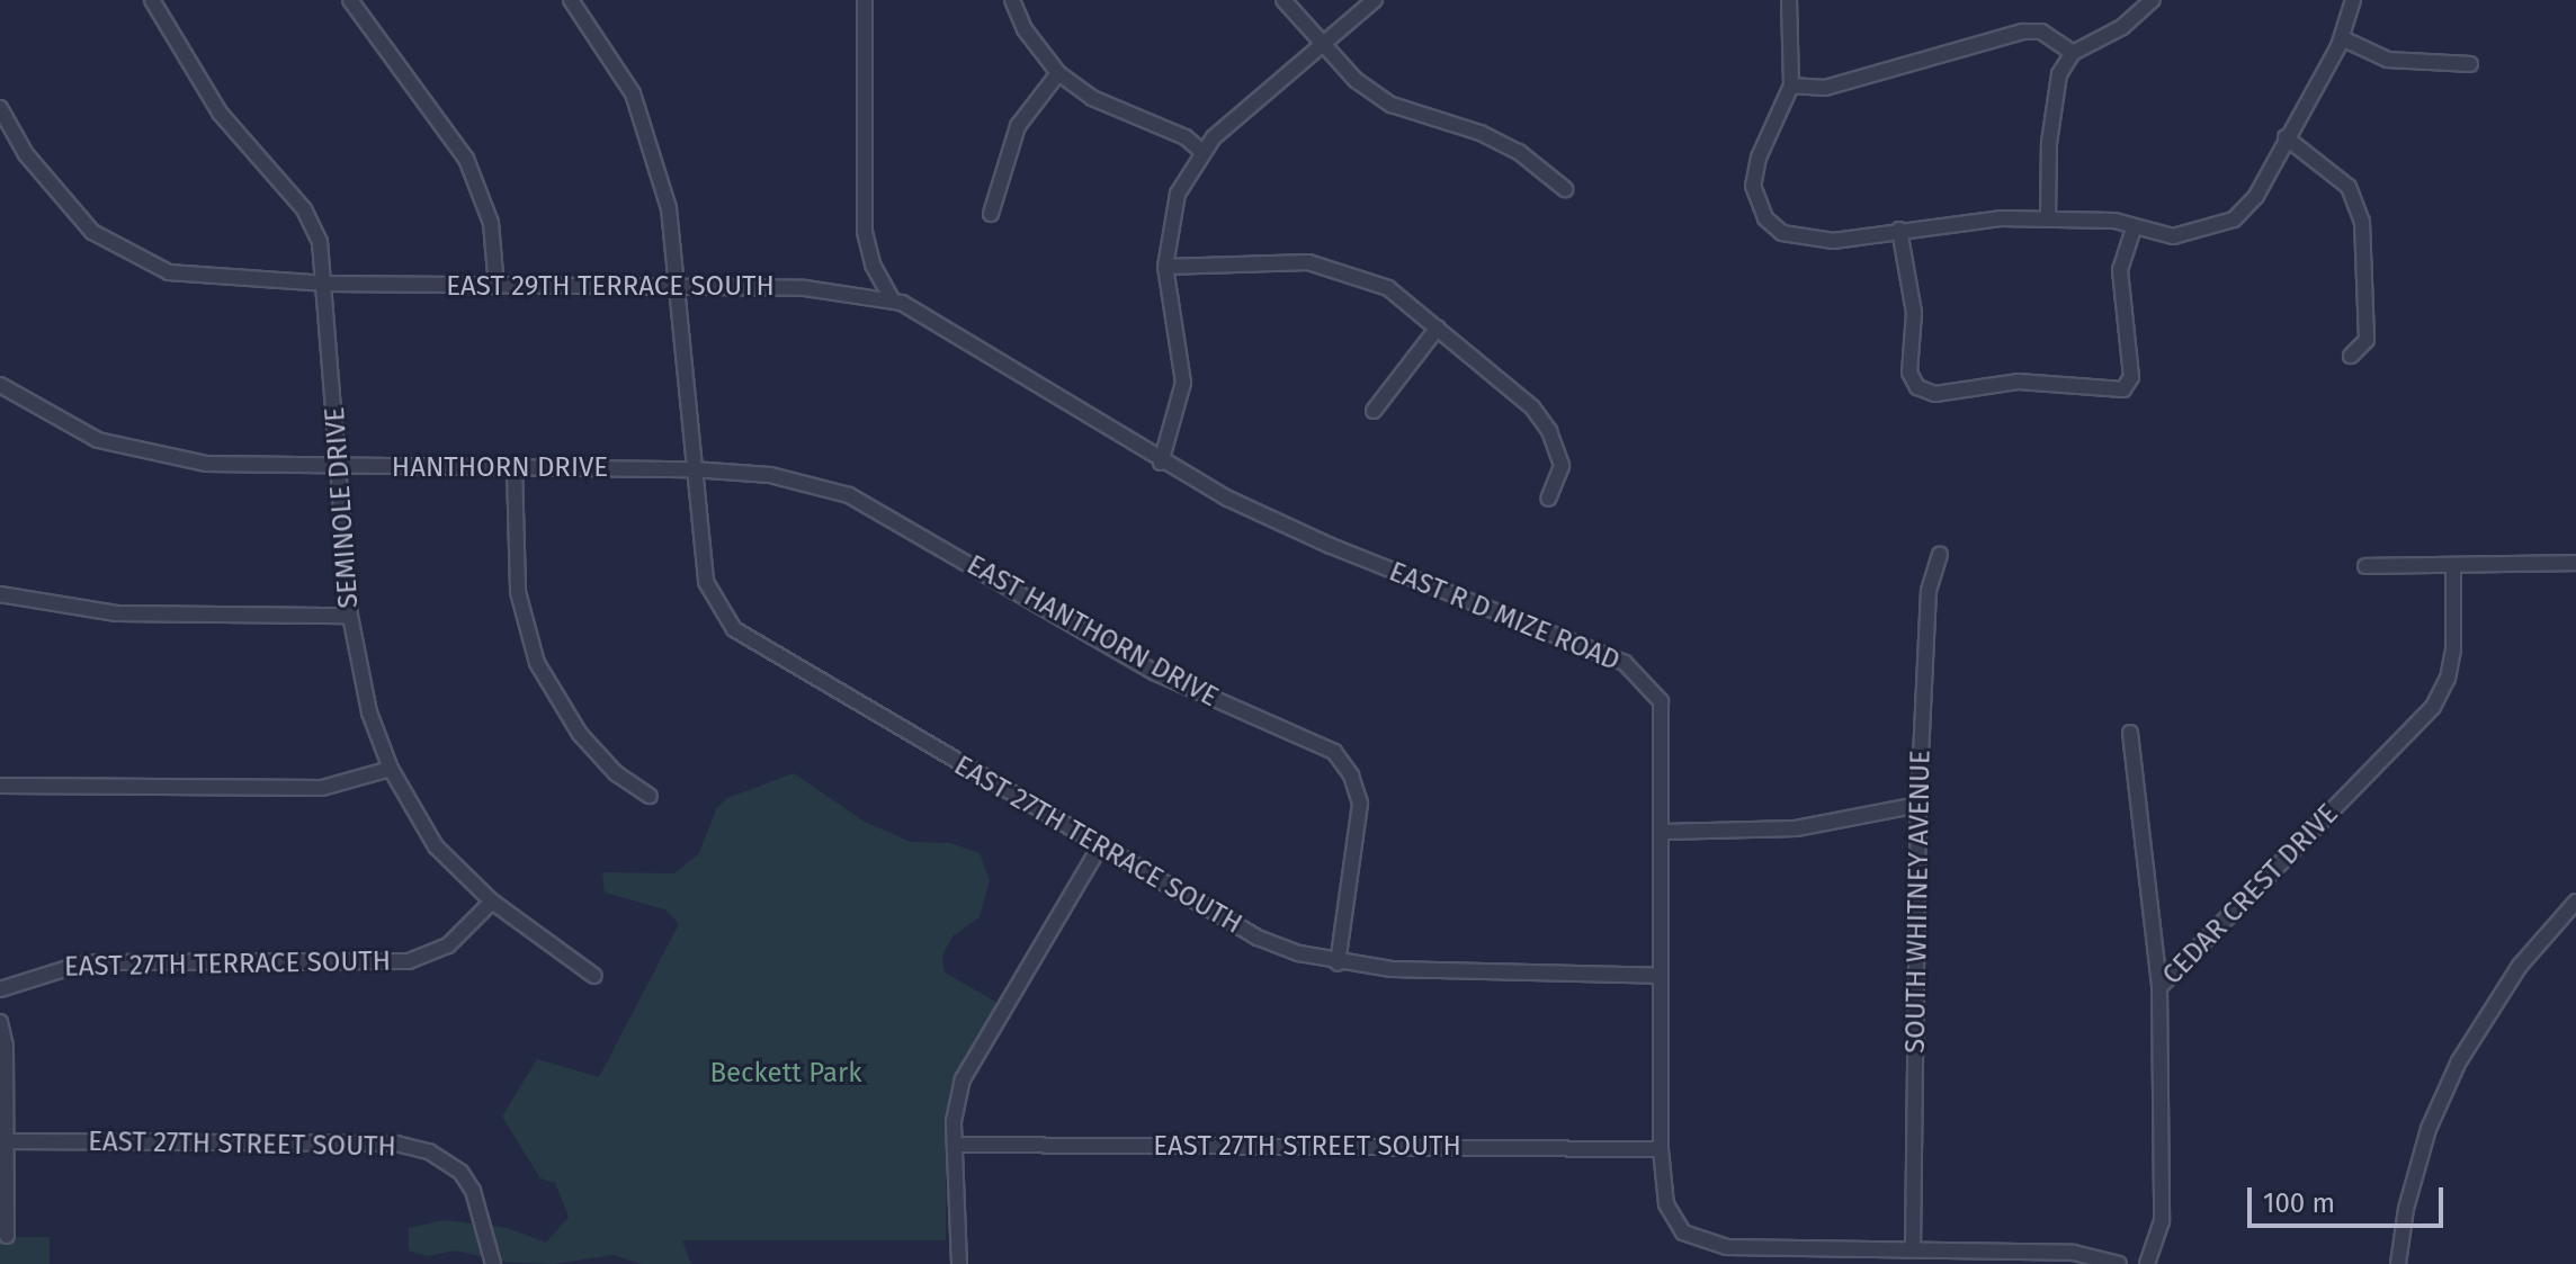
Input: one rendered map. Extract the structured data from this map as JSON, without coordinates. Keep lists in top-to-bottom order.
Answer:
{
  "streets": {
    "street": [
      "EAST 29TH TERRACE SOUTH",
      "HANTHORN DRIVE",
      "SEMINOLE DRIVE",
      "EAST R D MIZE ROAD",
      "EAST HANTHORN DRIVE",
      "EAST 27TH TERRACE SOUTH",
      "CEDAR CREST DRIVE",
      "SOUTH WHITNEY AVENUE",
      "EAST 27TH STREET SOUTH"
    ]
  },
  "crossings": [
    ["EAST 29TH TERRACE SOUTH", "SEMINOLE DRIVE"],
    ["EAST 29TH TERRACE SOUTH", "EAST R D MIZE ROAD"],
    ["EAST 29TH TERRACE SOUTH", "EAST 27TH TERRACE SOUTH"],
    ["HANTHORN DRIVE", "SEMINOLE DRIVE"],
    ["HANTHORN DRIVE", "EAST HANTHORN DRIVE"],
    ["HANTHORN DRIVE", "EAST 27TH TERRACE SOUTH"],
    ["SEMINOLE DRIVE", "EAST 27TH TERRACE SOUTH"],
    ["EAST R D MIZE ROAD", "EAST 27TH TERRACE SOUTH"],
    ["EAST R D MIZE ROAD", "SOUTH WHITNEY AVENUE"],
    ["EAST R D MIZE ROAD", "EAST 27TH STREET SOUTH"],
    ["EAST HANTHORN DRIVE", "EAST 27TH TERRACE SOUTH"]
  ],
  "parks": ["Beckett Park"],
  "scale_bar": "100 m"
}
